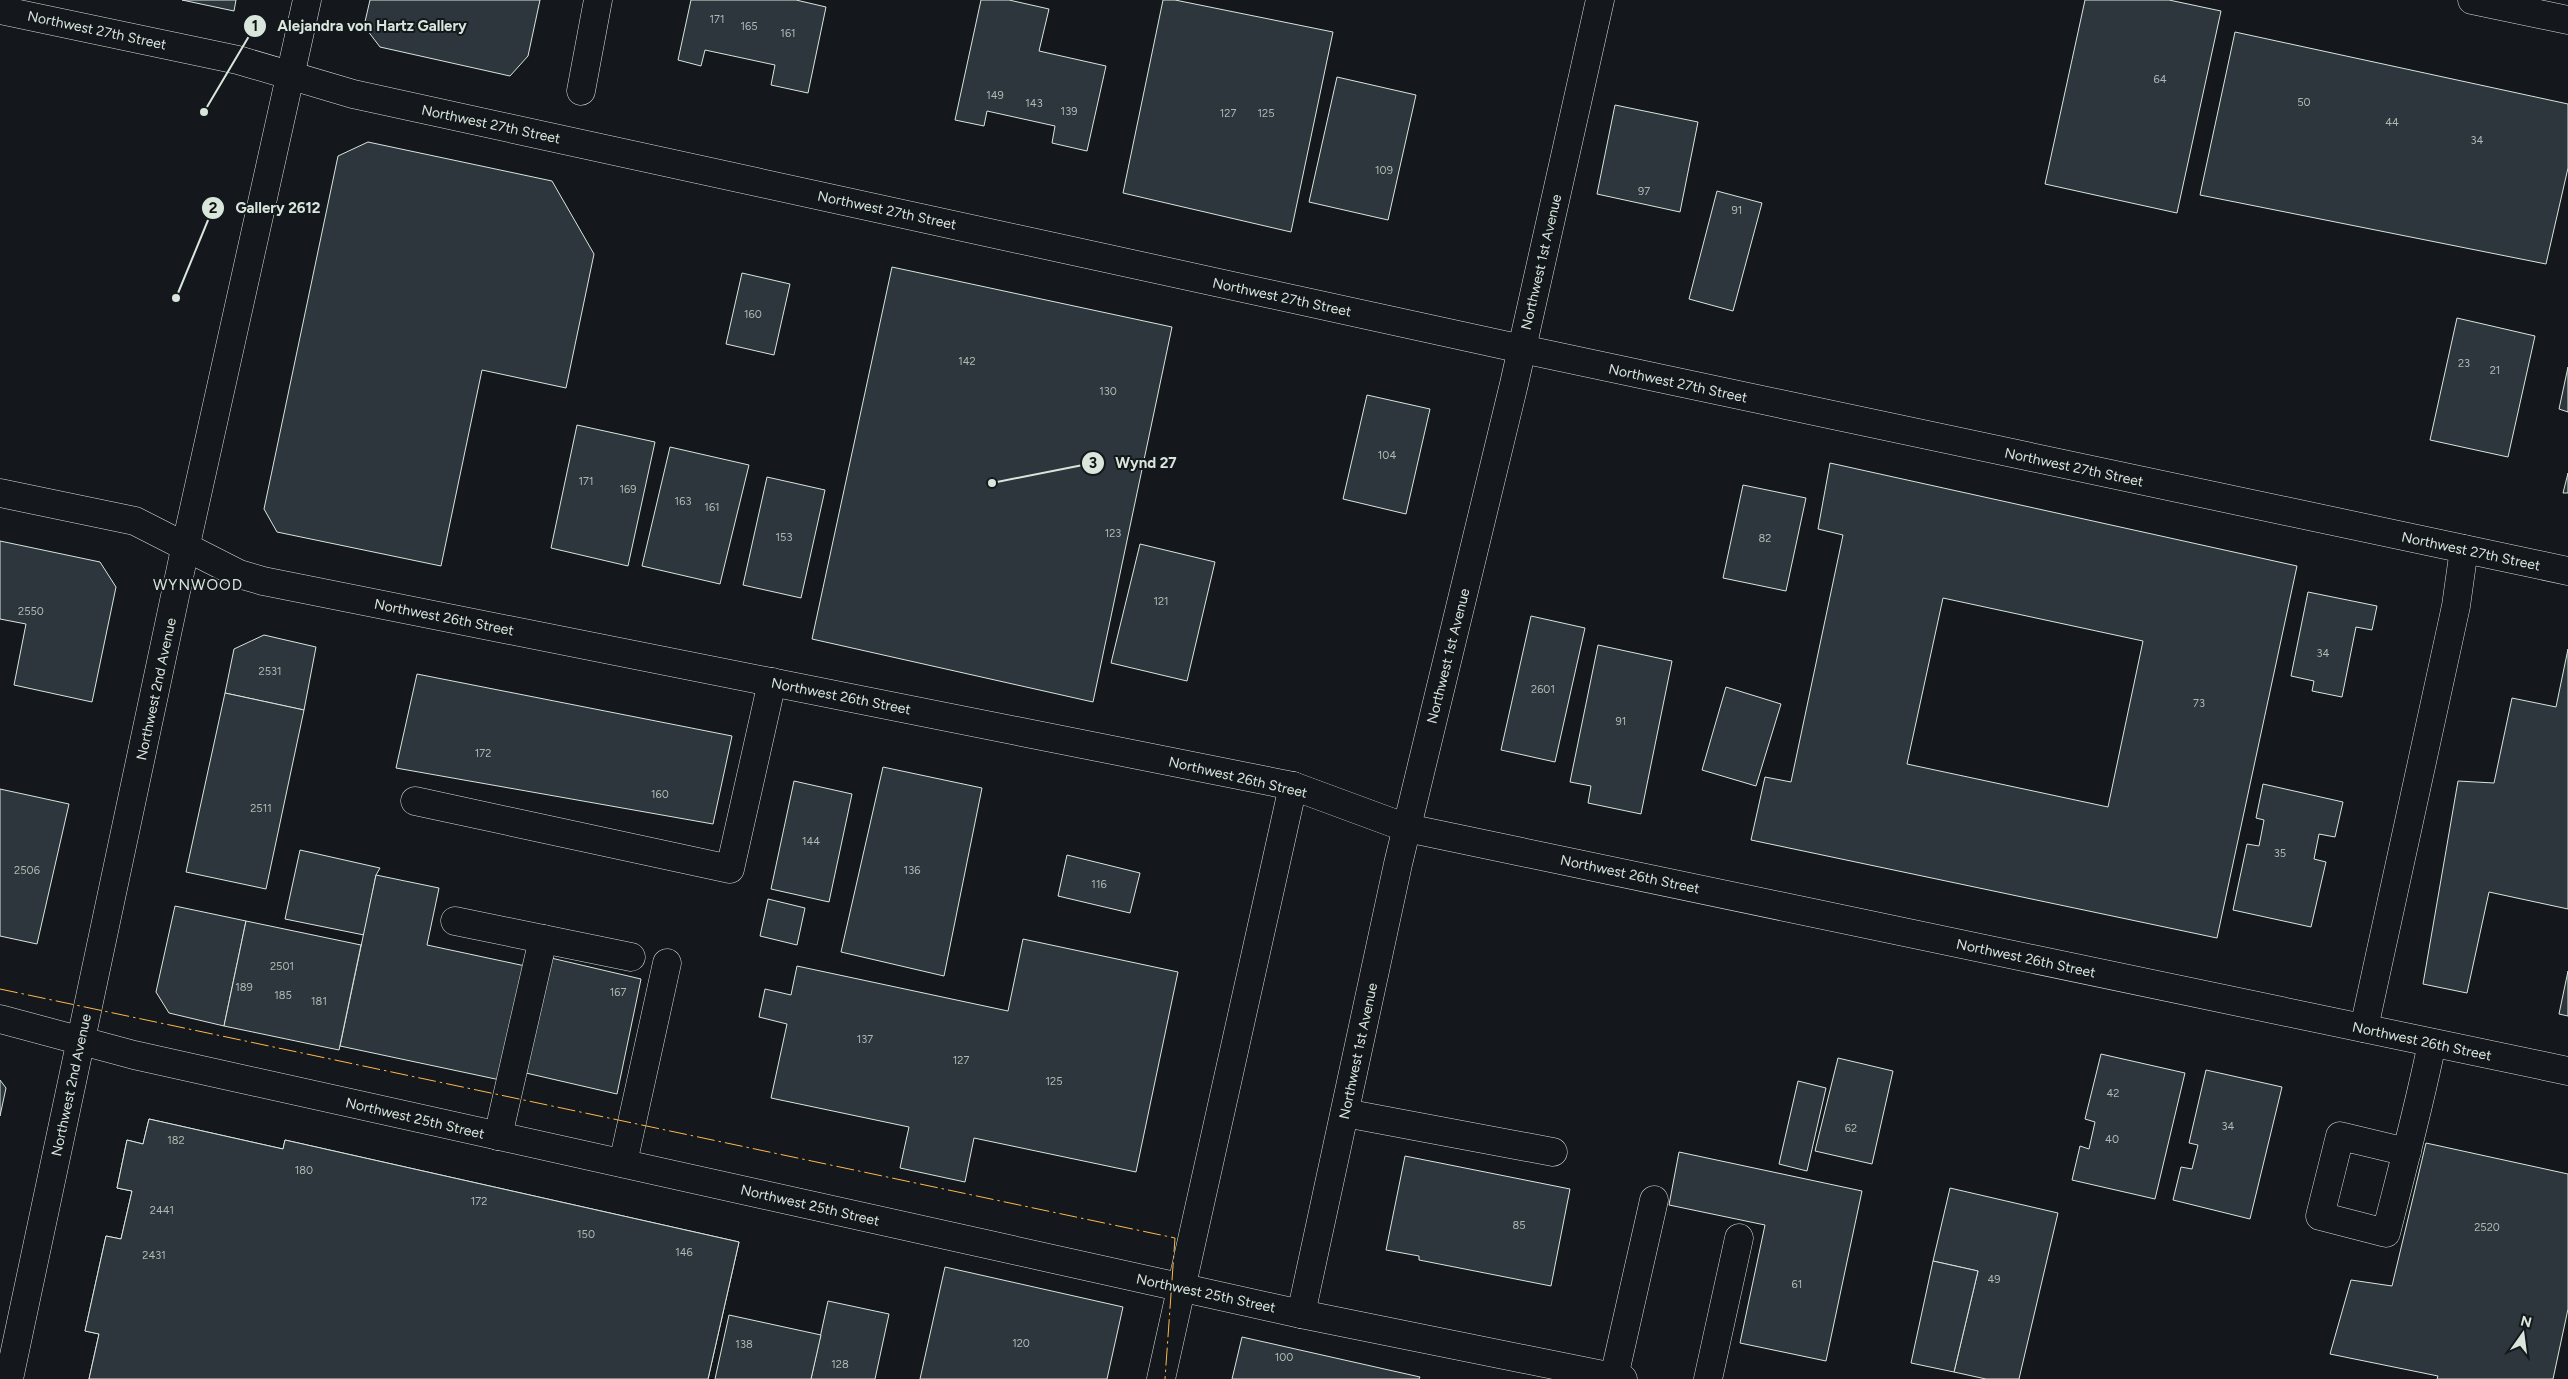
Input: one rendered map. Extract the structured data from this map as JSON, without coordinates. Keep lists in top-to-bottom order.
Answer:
{
  "streets": {
    "street": [
      "Northwest 27th Street",
      "Northwest 1st Avenue",
      "Northwest 26th Street",
      "Northwest 2nd Avenue",
      "Northwest 25th Street"
    ]
  },
  "crossings": [
    ["Northwest 27th Street", "Northwest 1st Avenue"],
    ["Northwest 27th Street", "Northwest 2nd Avenue"],
    ["Northwest 1st Avenue", "Northwest 26th Street"],
    ["Northwest 1st Avenue", "Northwest 25th Street"],
    ["Northwest 26th Street", "Northwest 2nd Avenue"],
    ["Northwest 2nd Avenue", "Northwest 25th Street"]
  ],
  "districts": ["WYNWOOD"],
  "places": ["Alejandra von Hartz Gallery", "Gallery 2612", "Wynd 27"],
  "house_numbers": [
    "171",
    "165",
    "161",
    "64",
    "149",
    "50",
    "143",
    "139",
    "127",
    "125",
    "44",
    "34",
    "109",
    "97",
    "91",
    "160",
    "142",
    "23",
    "21",
    "130",
    "104",
    "171",
    "169",
    "163",
    "161",
    "123",
    "153",
    "82",
    "121",
    "2550",
    "34",
    "2531",
    "2601",
    "73",
    "91",
    "172",
    "160",
    "2511",
    "144",
    "35",
    "2506",
    "136",
    "116",
    "2501",
    "189",
    "167",
    "185",
    "181",
    "137",
    "127",
    "125",
    "42",
    "34",
    "62",
    "40",
    "182",
    "180",
    "172",
    "2441",
    "85",
    "2520",
    "150",
    "146",
    "2431",
    "49",
    "61",
    "120",
    "138",
    "100",
    "128"
  ],
  "north": "top"
}
